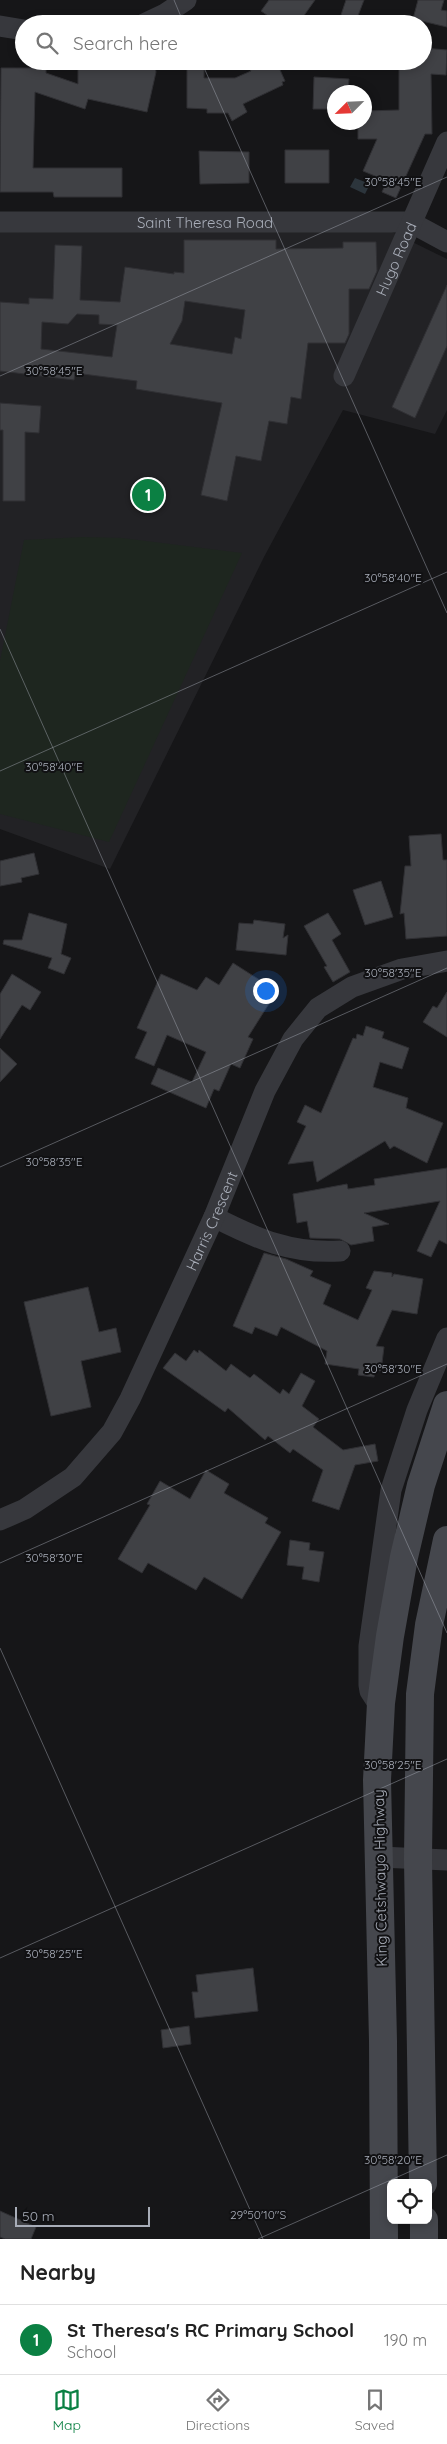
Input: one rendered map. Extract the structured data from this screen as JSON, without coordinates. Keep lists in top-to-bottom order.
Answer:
{
  "streets": {
    "main road": ["King Cetshwayo Highway"],
    "street": ["Saint Theresa Road", "Hugo Road", "Harris Crescent"]
  },
  "crossings": [
    ["Saint Theresa Road", "Hugo Road"]
  ],
  "scale_bar": "50 m",
  "north": "bottom left",
  "page": {
    "search": "Search here",
    "pins": "1",
    "scale": "50 m",
    "heading": "Nearby",
    "list": [
      {
        "mark": "1",
        "name": "St Theresa's RC Primary School",
        "note": "School",
        "value": "190 m"
      }
    ],
    "nav": ["Map", "Directions", "Saved"]
  },
  "coordinates": [
    "30°58'45\"E",
    "30°58'40\"E",
    "30°58'35\"E",
    "30°58'30\"E",
    "30°58'25\"E",
    "30°58'20\"E",
    "29°50'10\"S"
  ]
}
